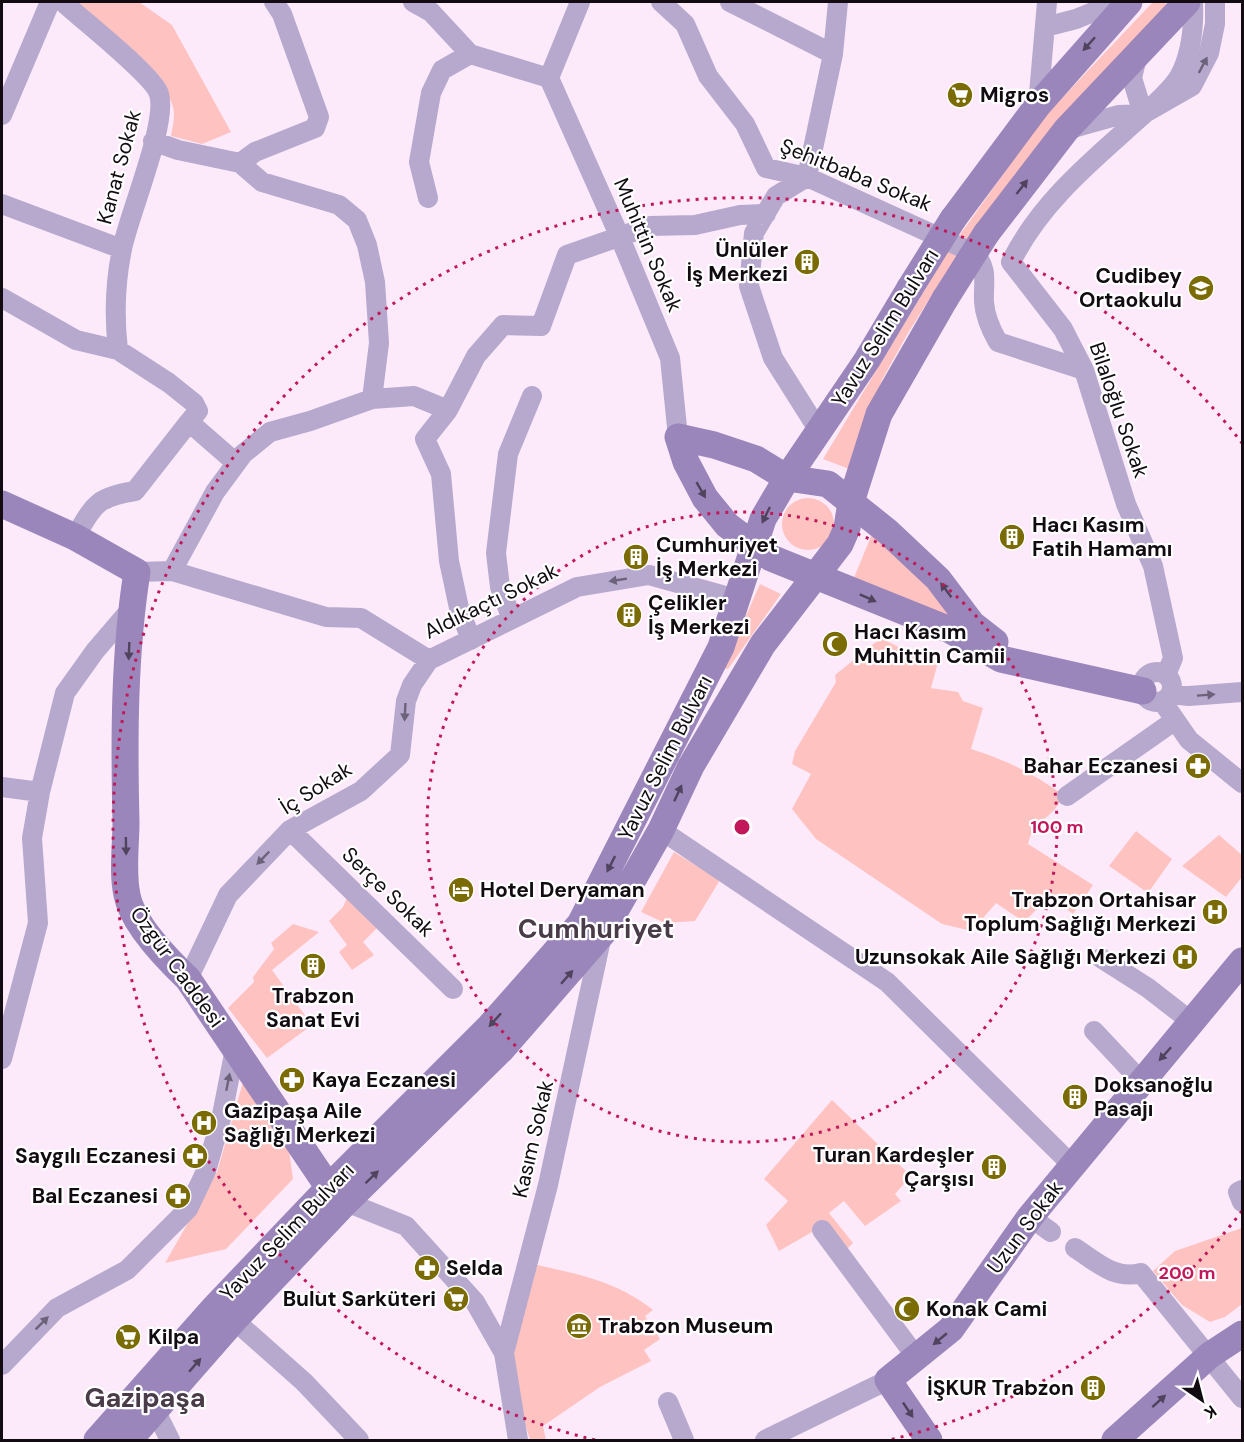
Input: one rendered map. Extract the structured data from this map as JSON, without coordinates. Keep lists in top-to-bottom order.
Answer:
{
  "streets": {
    "main road": ["Yavuz Selim Bulvarı", "Özgür Caddesi", "Uzun Sokak"],
    "street": [
      "Kanat Sokak",
      "Şehitbaba Sokak",
      "Muhittin Sokak",
      "Bilaloğlu Sokak",
      "Aldıkaçtı Sokak",
      "İç Sokak",
      "Serçe Sokak",
      "Kasım Sokak"
    ]
  },
  "crossings": [
    ["Şehitbaba Sokak", "Yavuz Selim Bulvarı"],
    ["Şehitbaba Sokak", "Bilaloğlu Sokak"],
    ["Yavuz Selim Bulvarı", "Aldıkaçtı Sokak"],
    ["Yavuz Selim Bulvarı", "Özgür Caddesi"],
    ["Yavuz Selim Bulvarı", "Kasım Sokak"],
    ["Aldıkaçtı Sokak", "İç Sokak"],
    ["Aldıkaçtı Sokak", "Özgür Caddesi"],
    ["İç Sokak", "Serçe Sokak"],
    ["İç Sokak", "Özgür Caddesi"]
  ],
  "one_way": ["Aldıkaçtı Sokak", "İç Sokak", "Özgür Caddesi"],
  "districts": ["Cumhuriyet", "Gazipaşa"],
  "places": {
    "supermarket": ["Migros", "Bulut Sarküteri", "Kilpa"],
    "building": [
      "Ünlüler İş Merkezi",
      "Hacı Kasım Fatih Hamamı",
      "Cumhuriyet İş Merkezi",
      "Çelikler İş Merkezi",
      "Trabzon Sanat Evi",
      "Doksanoğlu Pasajı",
      "Turan Kardeşler Çarşısı",
      "İŞKUR Trabzon"
    ],
    "school or university": ["Cudibey Ortaokulu"],
    "mosque": ["Hacı Kasım Muhittin Camii", "Konak Cami"],
    "pharmacy": [
      "Bahar Eczanesi",
      "Kaya Eczanesi",
      "Saygılı Eczanesi",
      "Bal Eczanesi",
      "Selda"
    ],
    "hotel": ["Hotel Deryaman"],
    "hospital": ["Trabzon Ortahisar Toplum Sağlığı Merkezi", "Uzunsokak Aile Sağlığı Merkezi", "Gazipaşa Aile Sağlığı Merkezi"],
    "museum": ["Trabzon Museum"]
  },
  "north": "bottom right",
  "rings": ["100 m", "200 m"]
}
